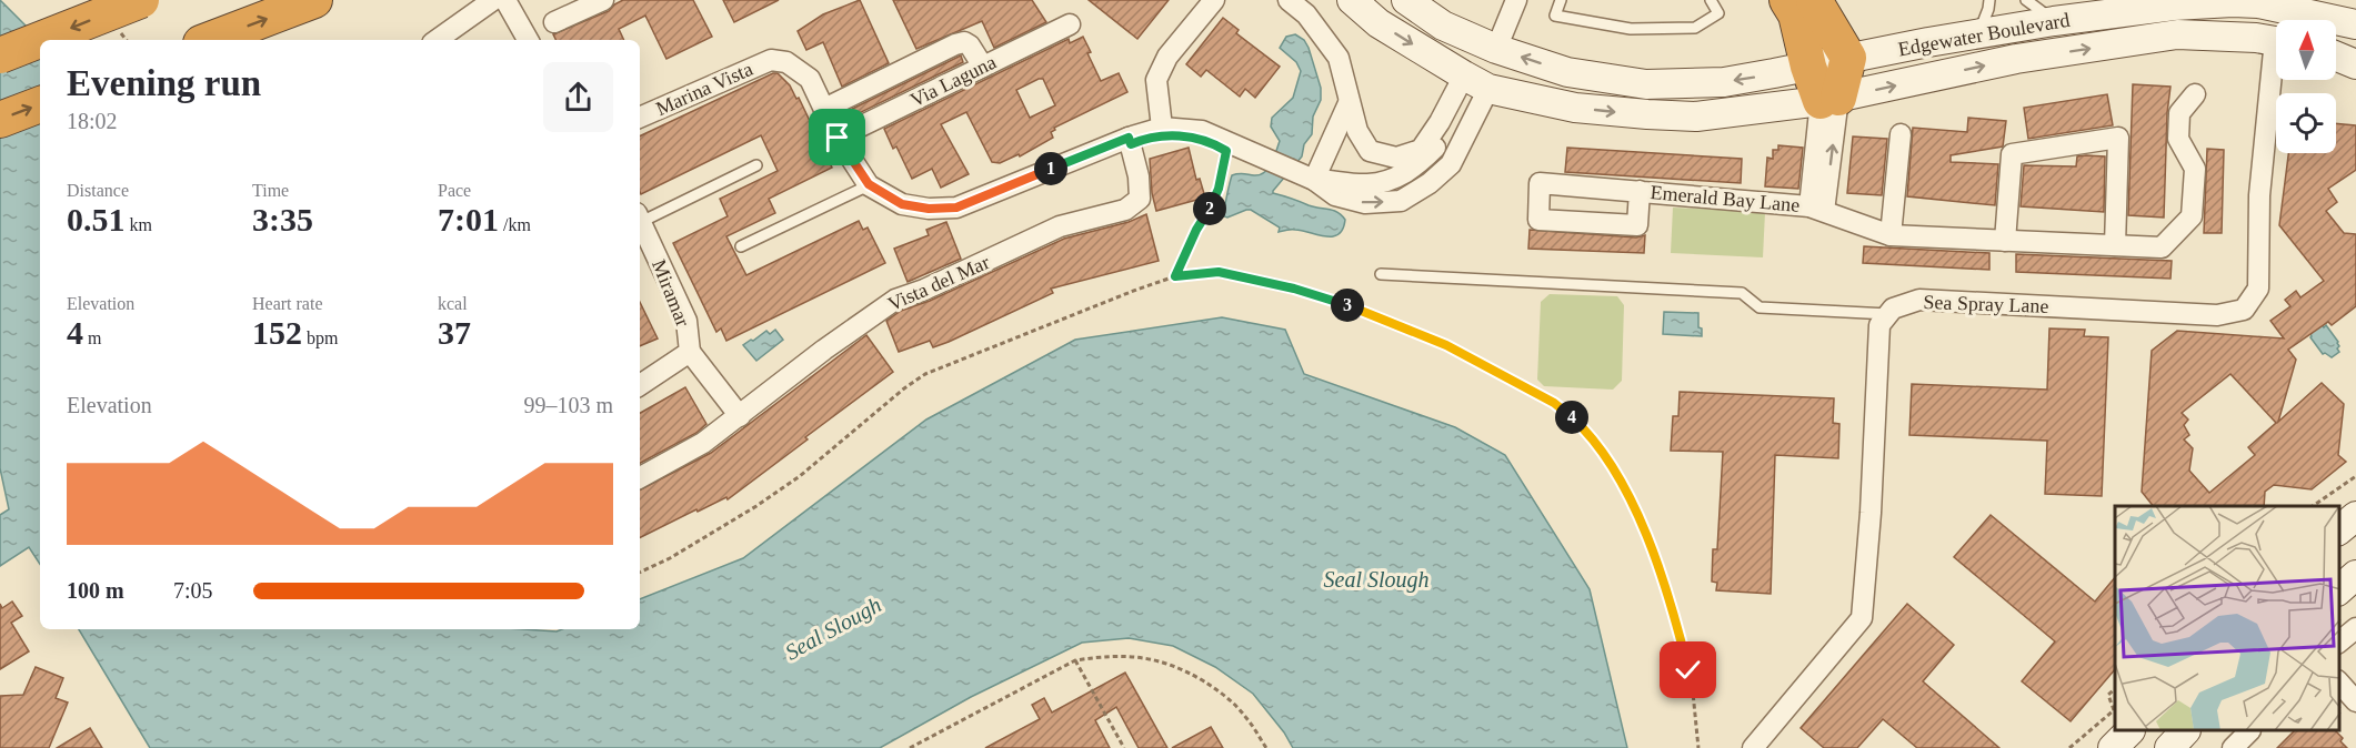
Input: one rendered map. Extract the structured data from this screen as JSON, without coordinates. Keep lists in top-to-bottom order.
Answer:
{
  "streets": {
    "main road": ["Edgewater Boulevard"],
    "street": [
      "Via Laguna",
      "Marina Vista",
      "Emerald Bay Lane",
      "Vista del Mar",
      "Miramar",
      "Sea Spray Lane"
    ]
  },
  "crossings": [
    ["Edgewater Boulevard", "Marina Vista"],
    ["Edgewater Boulevard", "Emerald Bay Lane"],
    ["Via Laguna", "Marina Vista"],
    ["Marina Vista", "Vista del Mar"]
  ],
  "water": ["Seal Slough"],
  "north": "top",
  "page": {
    "heading": ["Evening run", "18:02"],
    "pins": [
      "1",
      "2",
      "3",
      "4"
    ],
    "stats": [
      ["Distance", "0.51 km"],
      ["Time", "3:35"],
      ["Pace", "7:01 /km"],
      ["Elevation", "4 m"],
      ["Heart rate", "152 bpm"],
      ["kcal", "37"]
    ],
    "chart": ["Elevation", "99–103 m"],
    "list": [
      {
        "name": "100 m",
        "note": "7:05"
      }
    ]
  }
}
